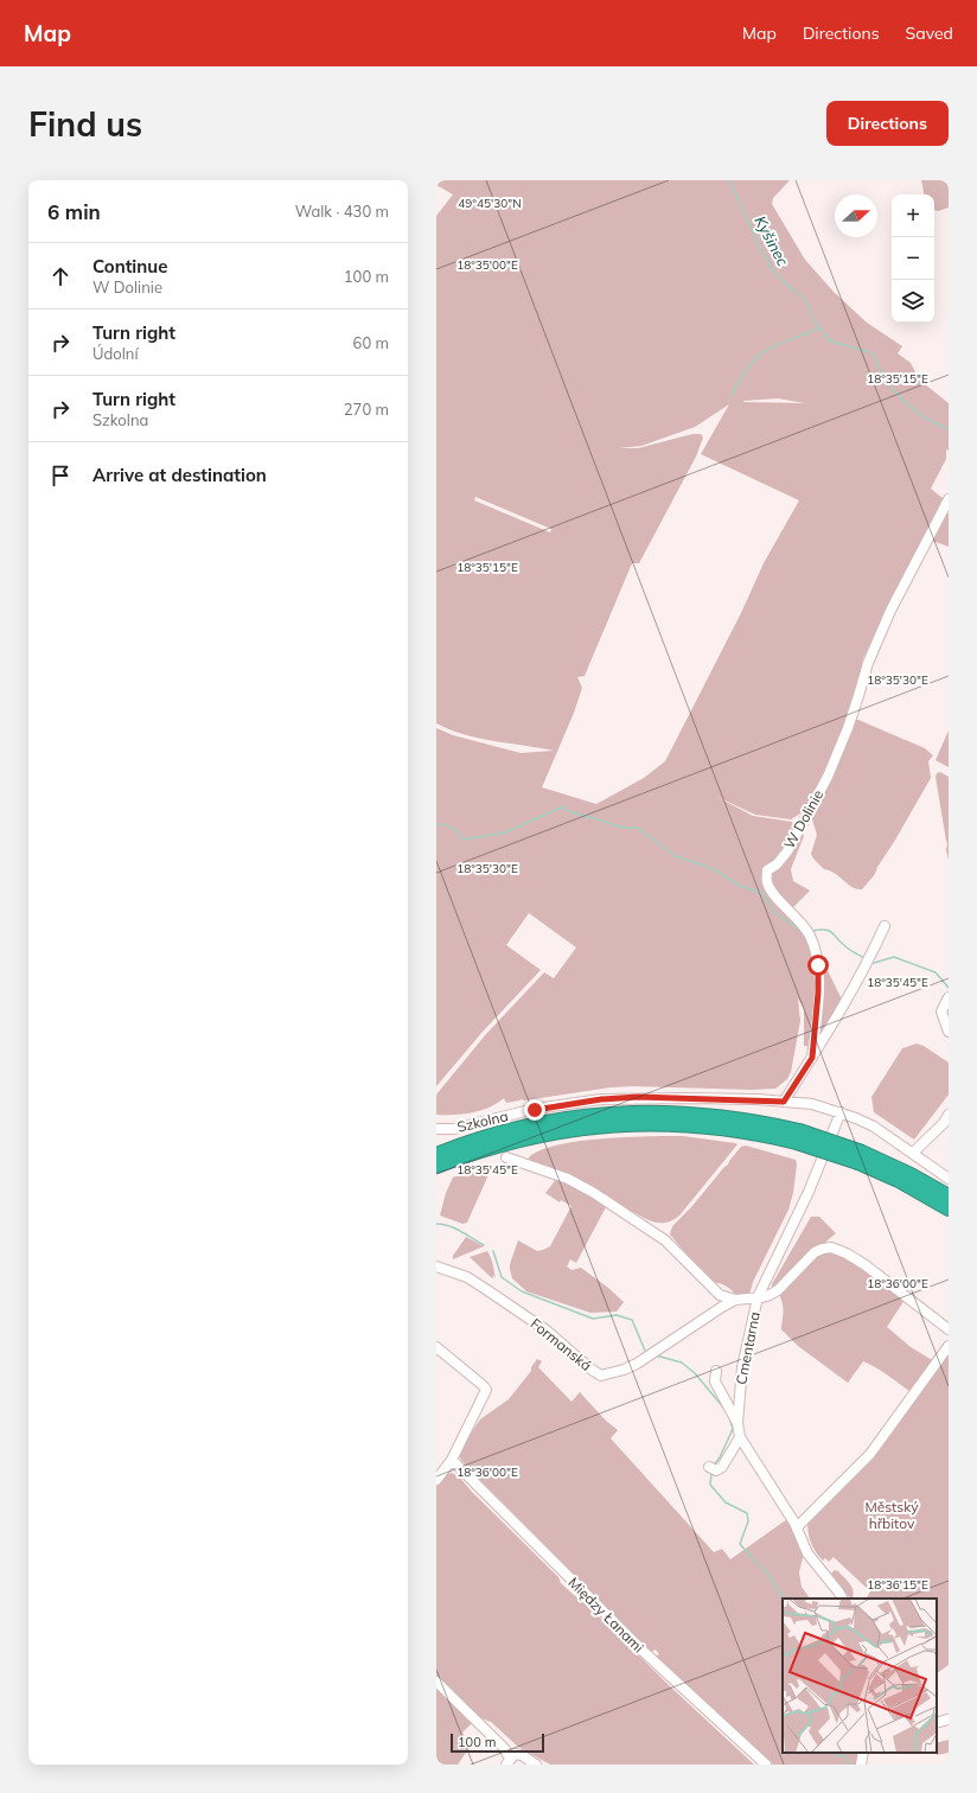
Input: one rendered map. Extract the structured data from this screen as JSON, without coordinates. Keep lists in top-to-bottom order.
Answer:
{
  "streets": {
    "street": [
      "W Dolinie",
      "Szkolna",
      "Formanská",
      "Cmentarna",
      "Między Łanami"
    ]
  },
  "crossings": [
    ["Szkolna", "Cmentarna"]
  ],
  "water": ["Kyšinec"],
  "parks": ["Městský hřbitov"],
  "scale_bar": "100 m",
  "north": "right",
  "page": {
    "header": "Map",
    "nav": ["Map", "Directions", "Saved"],
    "buttons": "Directions",
    "title": "Find us",
    "heading": ["6 min", "Walk · 430 m"],
    "map_buttons": ["+", "−"],
    "list": [
      ["Continue", "W Dolinie", "100 m"],
      ["Turn right", "Údolní", "60 m"],
      ["Turn right", "Szkolna", "270 m"],
      "Arrive at destination"
    ],
    "scale": "100 m"
  },
  "coordinates": [
    "49°45'30\"N",
    "18°35'00\"E",
    "18°35'15\"E",
    "18°35'30\"E",
    "18°35'45\"E",
    "18°36'00\"E",
    "18°36'15\"E"
  ]
}
